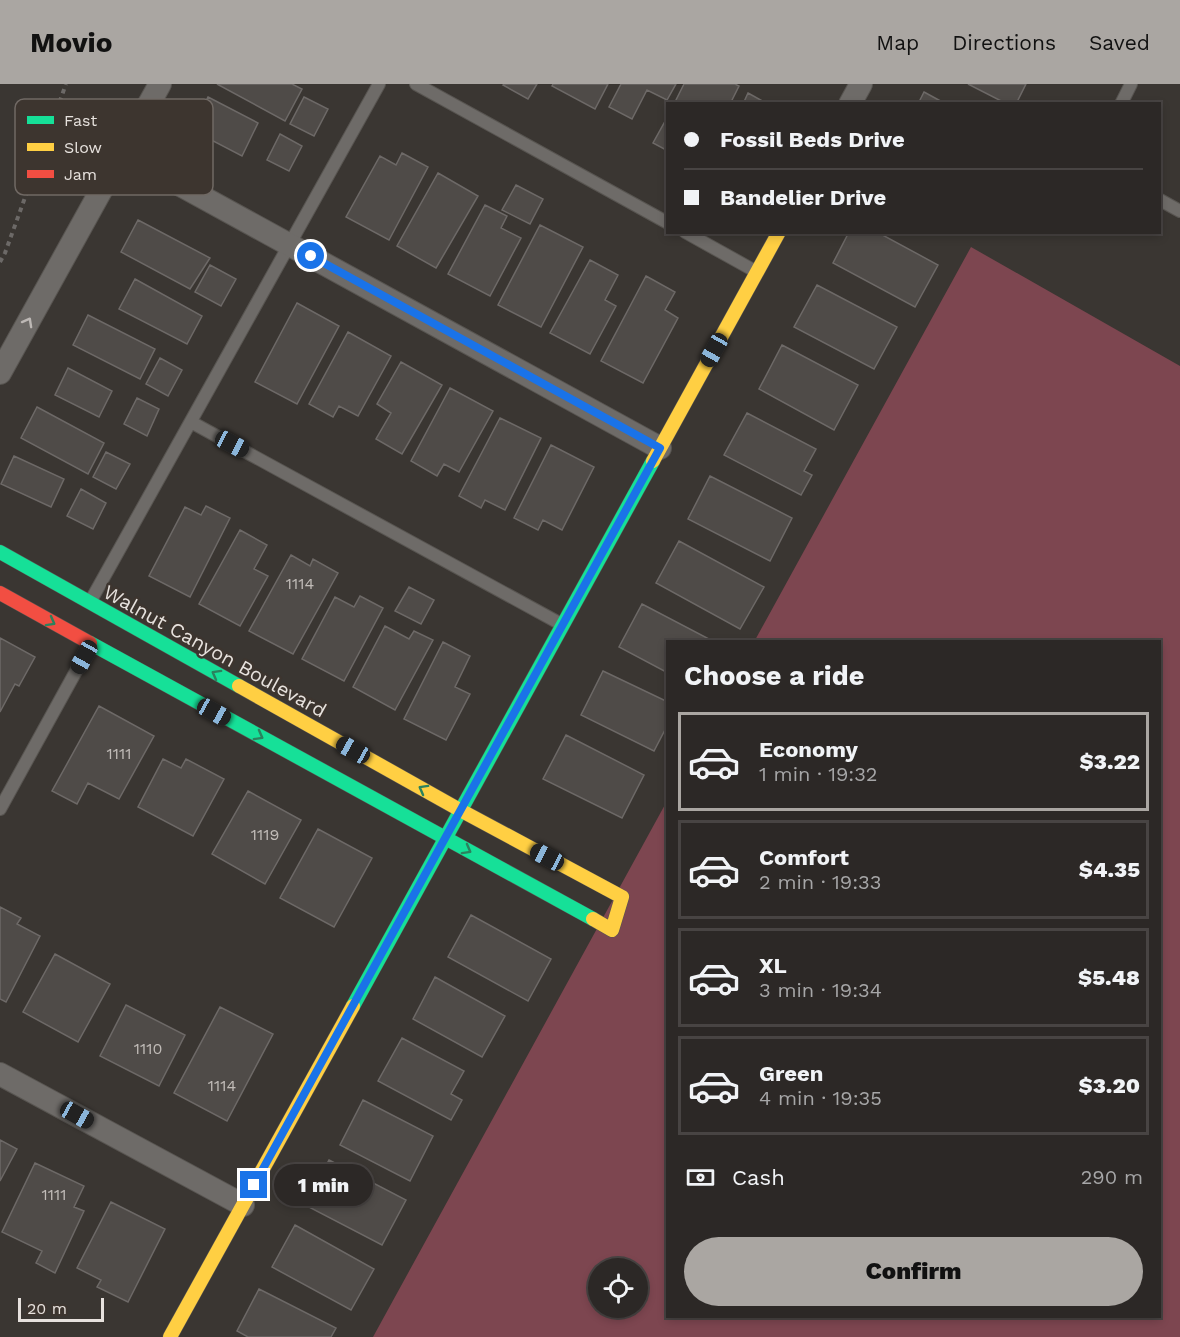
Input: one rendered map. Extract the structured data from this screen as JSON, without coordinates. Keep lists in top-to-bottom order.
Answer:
{
  "streets": {
    "street": ["Walnut Canyon Boulevard"]
  },
  "house_numbers": [
    "1114",
    "1111",
    "1119",
    "1110",
    "1114",
    "1111"
  ],
  "legend": ["Fast", "Slow", "Jam"],
  "scale_bar": "20 m",
  "page": {
    "header": "Movio",
    "nav": ["Map", "Directions", "Saved"],
    "banner": ["Fossil Beds Drive", "Bandelier Drive"],
    "heading": "Choose a ride",
    "list": [
      {
        "name": "Economy",
        "note": "1 min · 19:32",
        "value": "$3.22"
      },
      {
        "name": "Comfort",
        "note": "2 min · 19:33",
        "value": "$4.35"
      },
      {
        "name": "XL",
        "note": "3 min · 19:34",
        "value": "$5.48"
      },
      {
        "name": "Green",
        "note": "4 min · 19:35",
        "value": "$3.20"
      }
    ],
    "pay": ["Cash", "290 m"],
    "bubble": "1 min",
    "buttons": "Confirm",
    "scale": "20 m"
  }
}
